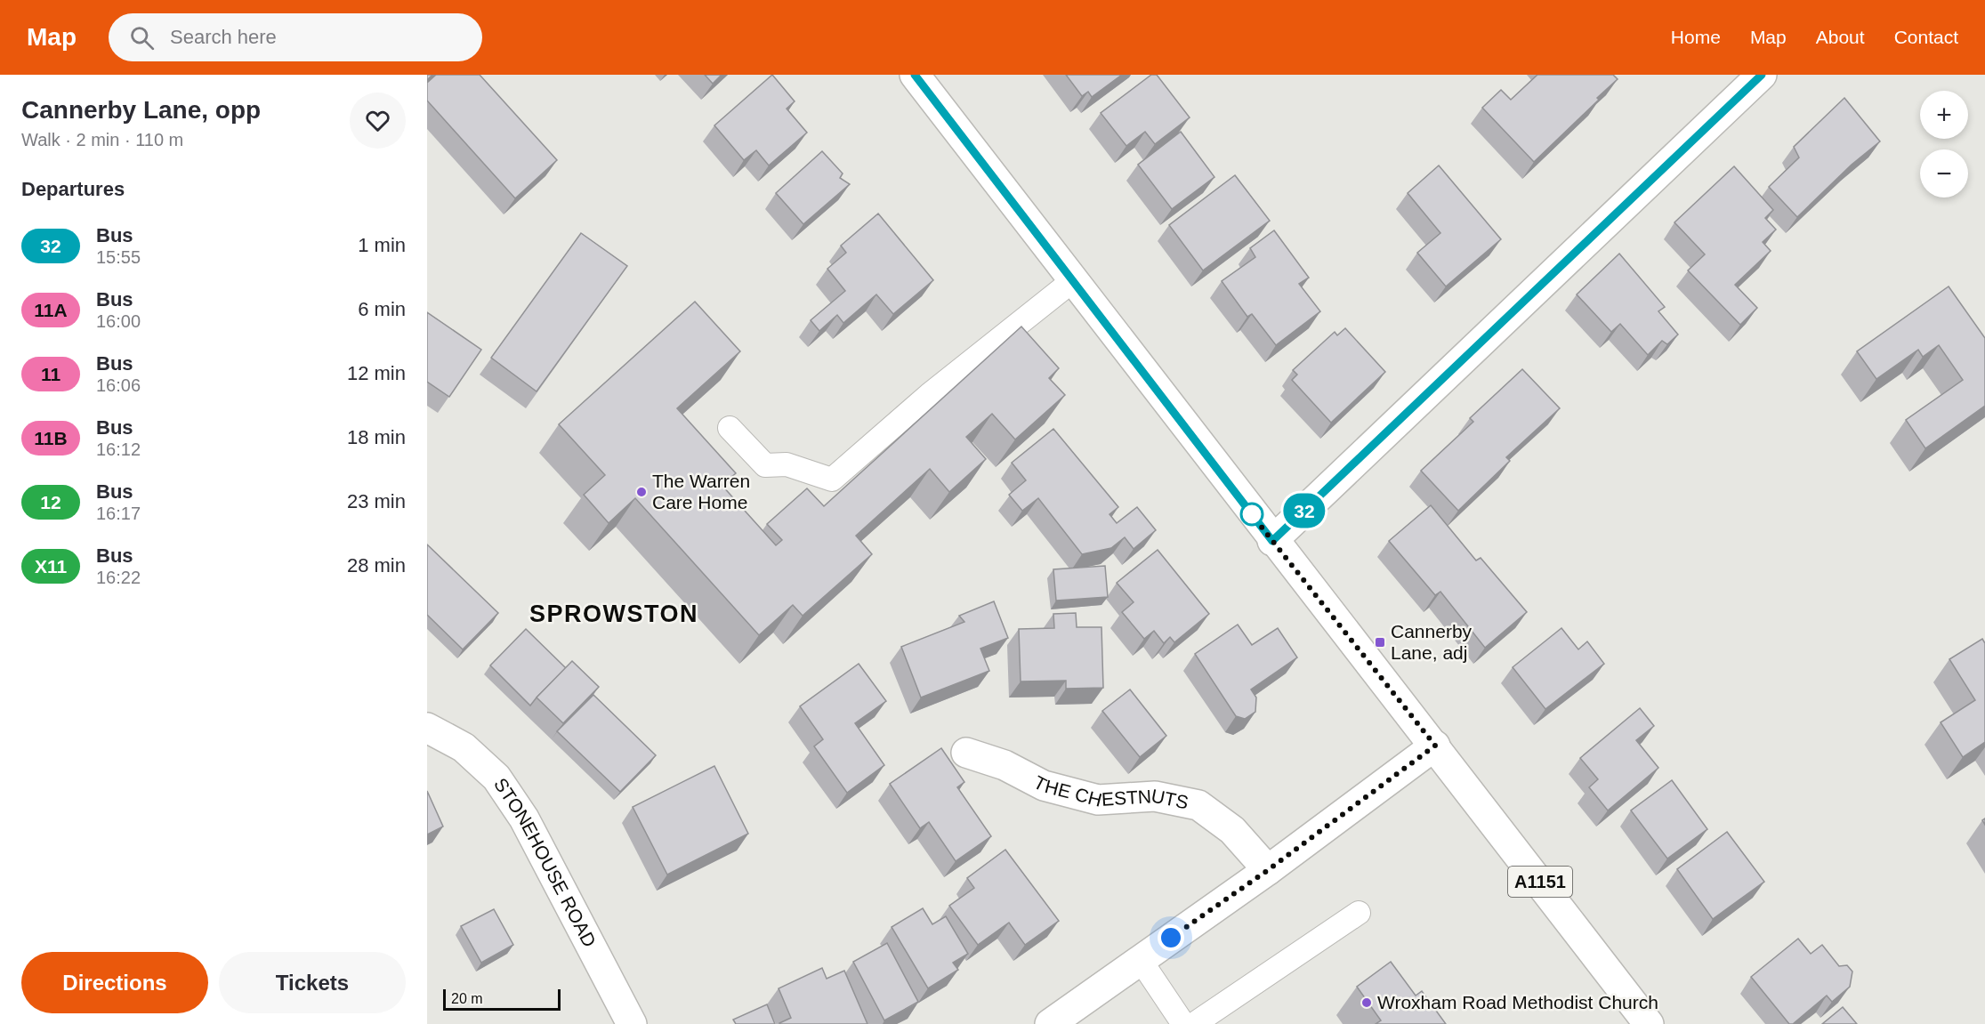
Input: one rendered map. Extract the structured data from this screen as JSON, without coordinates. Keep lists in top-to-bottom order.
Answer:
{
  "streets": {
    "street": ["THE CHESTNUTS", "STONEHOUSE ROAD", "A1151"]
  },
  "districts": ["SPROWSTON"],
  "places": {
    "other": ["The Warren Care Home", "Wroxham Road Methodist Church"],
    "transit": ["Cannerby Lane, adj"]
  },
  "lines": ["bus line 32"],
  "scale_bar": "20 m",
  "page": {
    "header": "Map",
    "search": "Search here",
    "nav": [
      "Home",
      "Map",
      "About",
      "Contact"
    ],
    "heading": [
      ["Cannerby Lane, opp", "Walk · 2 min · 110 m"],
      "Departures"
    ],
    "on_map": "32",
    "map_buttons": ["+", "−"],
    "list": [
      {
        "mark": "32",
        "name": "Bus",
        "note": "15:55",
        "value": "1 min"
      },
      {
        "mark": "11A",
        "name": "Bus",
        "note": "16:00",
        "value": "6 min"
      },
      {
        "mark": "11",
        "name": "Bus",
        "note": "16:06",
        "value": "12 min"
      },
      {
        "mark": "11B",
        "name": "Bus",
        "note": "16:12",
        "value": "18 min"
      },
      {
        "mark": "12",
        "name": "Bus",
        "note": "16:17",
        "value": "23 min"
      },
      {
        "mark": "X11",
        "name": "Bus",
        "note": "16:22",
        "value": "28 min"
      }
    ],
    "buttons": ["Directions", "Tickets"],
    "scale": "20 m"
  }
}
